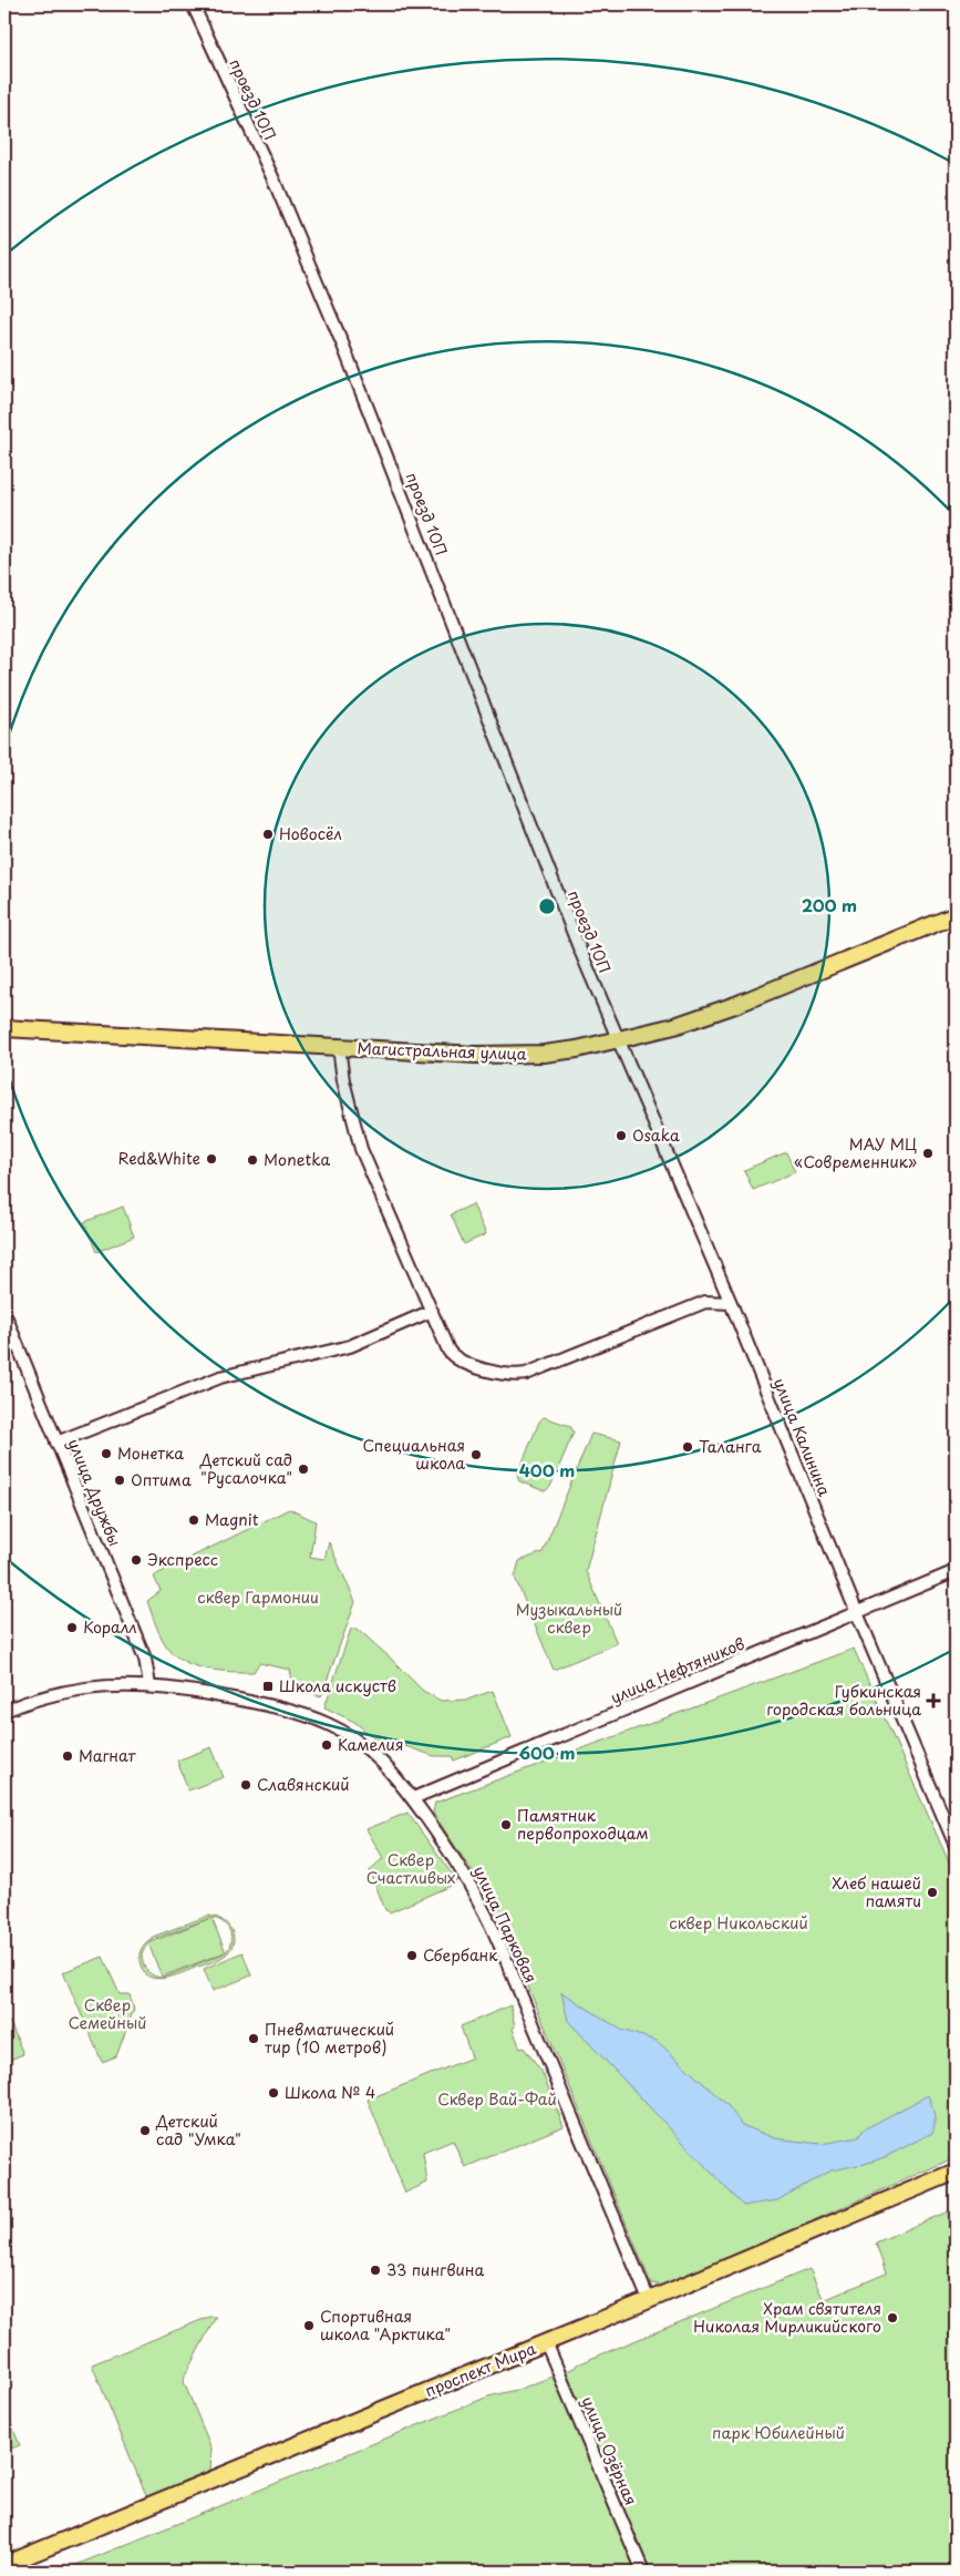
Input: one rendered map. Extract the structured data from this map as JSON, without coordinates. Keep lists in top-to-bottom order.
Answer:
{
  "streets": {
    "main road": ["Магистральная улица", "проспект Мира"],
    "street": [
      "проезд 10П",
      "улица Калинина",
      "улица Дружбы",
      "улица Нефтяников",
      "улица Парковая",
      "улица Озёрная"
    ]
  },
  "crossings": [
    ["проезд 10П", "Магистральная улица"],
    ["проезд 10П", "улица Калинина"],
    ["Магистральная улица", "улица Калинина"],
    ["улица Калинина", "улица Нефтяников"],
    ["улица Дружбы", "улица Парковая"],
    ["улица Нефтяников", "улица Парковая"],
    ["улица Парковая", "проспект Мира"],
    ["проспект Мира", "улица Озёрная"]
  ],
  "parks": [
    "сквер Гармонии",
    "Музыкальный сквер",
    "Сквер Счастливых",
    "сквер Никольский",
    "Сквер Семейный",
    "Сквер Вай-Фай",
    "парк Юбилейный"
  ],
  "places": {
    "other": [
      "Новосёл",
      "Osaka",
      "МАУ МЦ «Современник»",
      "Red&White",
      "Monetka",
      "Таланга",
      "Монетка",
      "Специальная школа",
      "Детский сад \"Русалочка\"",
      "Оптима",
      "Magnit",
      "Экспресс",
      "Коралл",
      "Камелия",
      "Магнат",
      "Славянский",
      "Памятник первопроходцам",
      "Хлеб нашей памяти",
      "Сбербанк",
      "Пневматический тир (10 метров)",
      "Школа № 4",
      "Детский сад \"Умка\"",
      "33 пингвина",
      "Храм святителя Николая Мирликийского",
      "Спортивная школа \"Арктика\""
    ],
    "transit": ["Школа искуств"],
    "health": ["Губкинская городская больница"]
  },
  "rings": ["200 m", "400 m", "600 m"]
}
